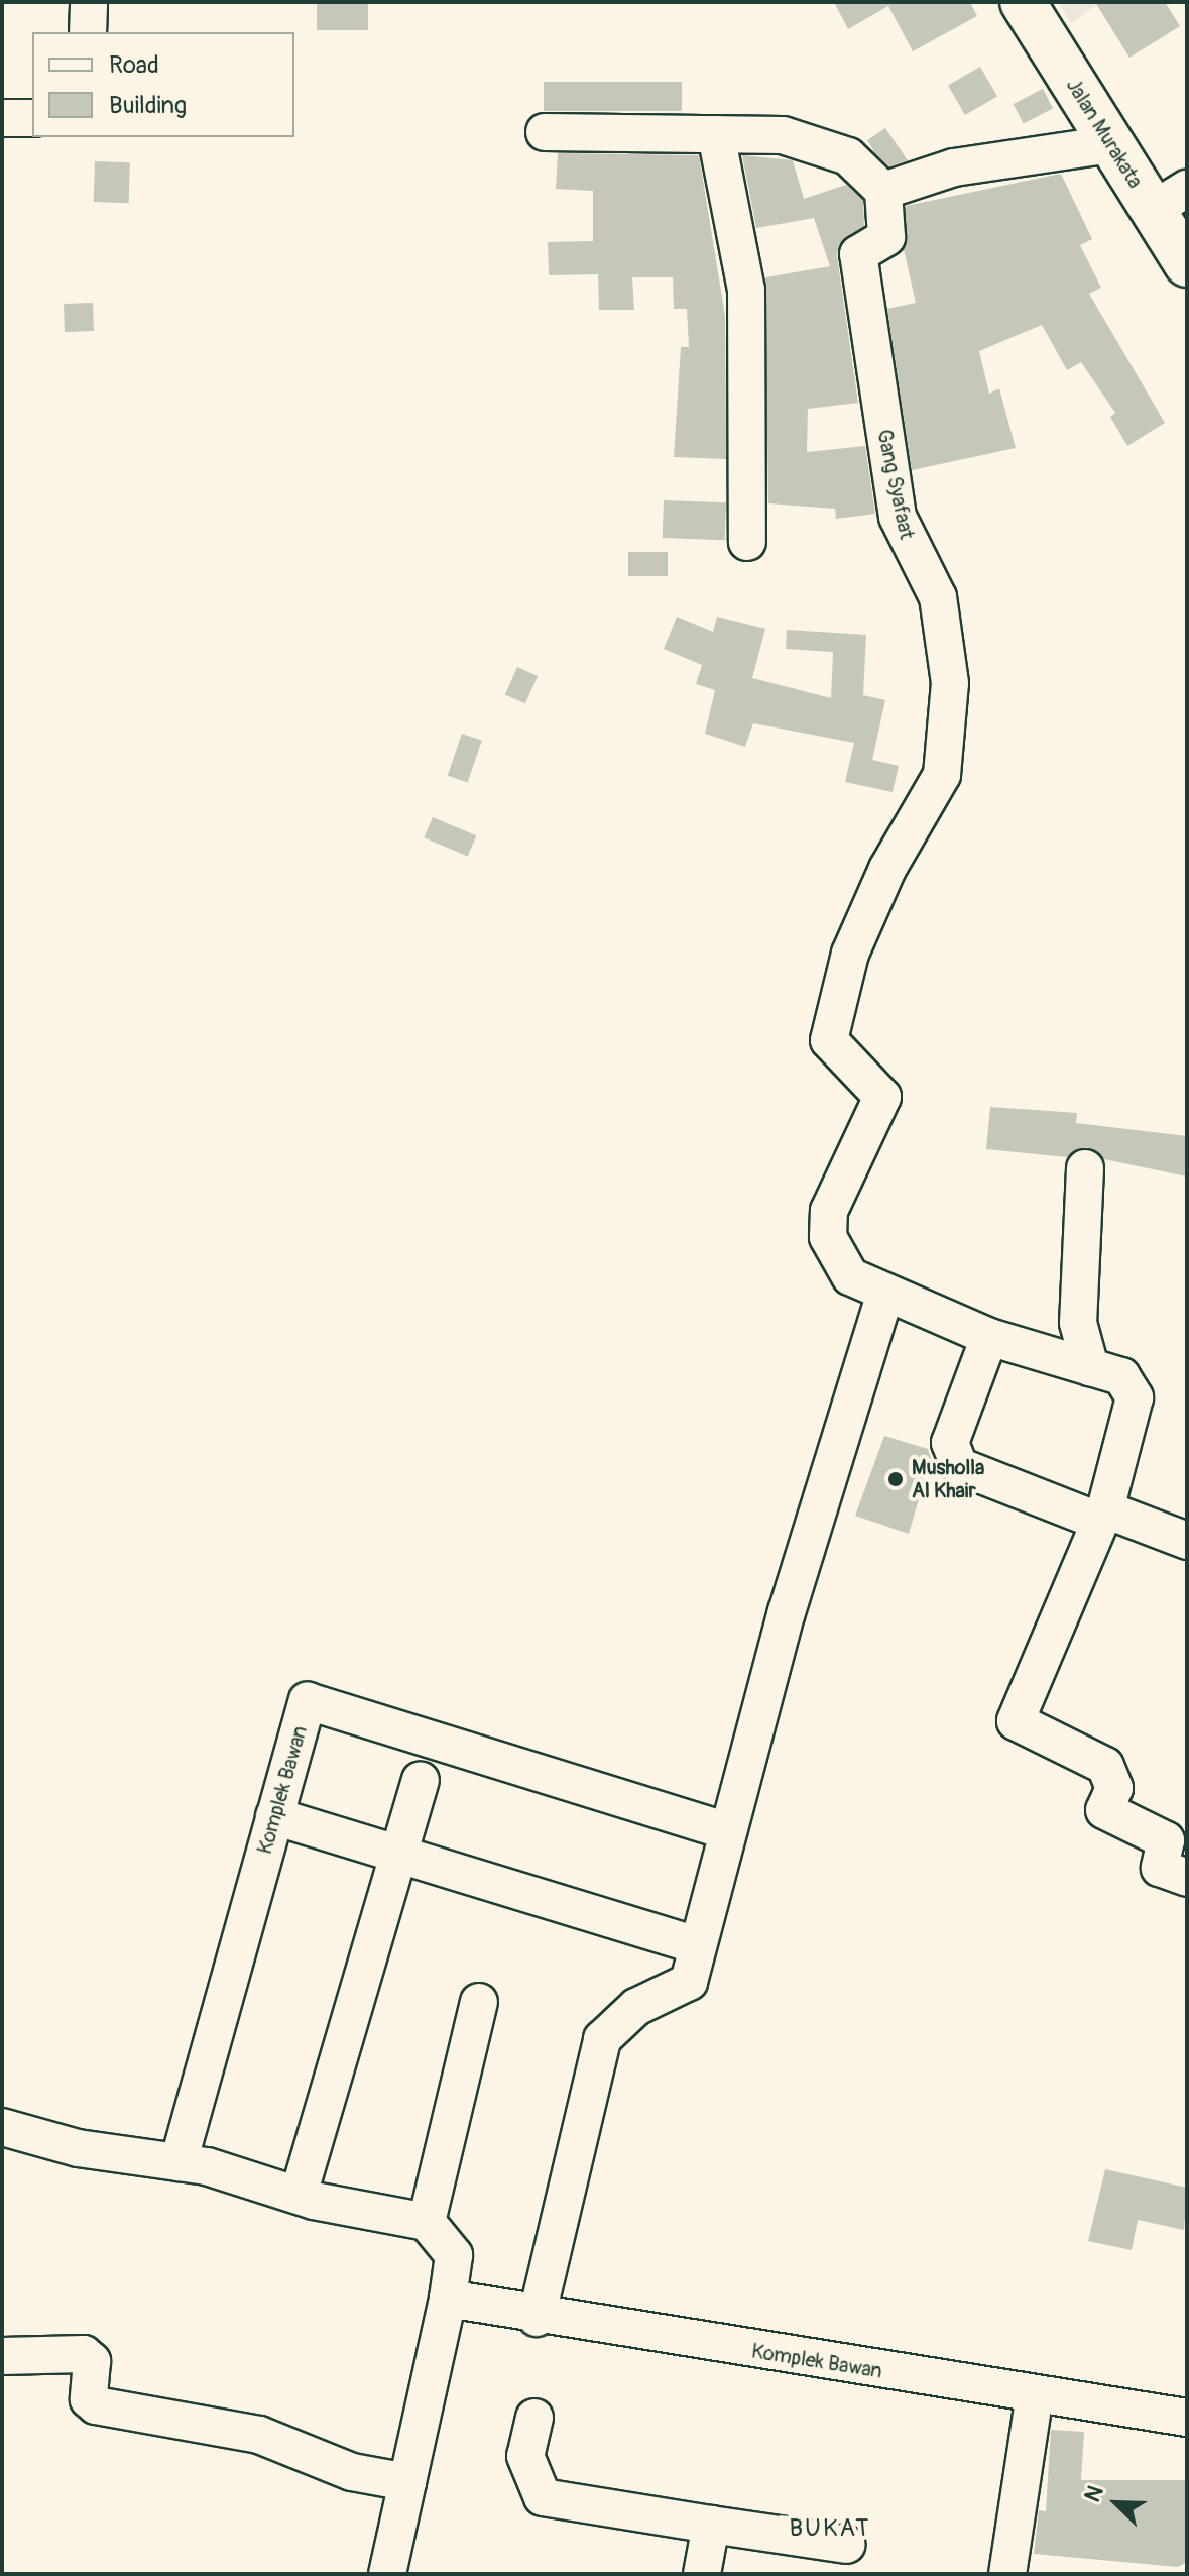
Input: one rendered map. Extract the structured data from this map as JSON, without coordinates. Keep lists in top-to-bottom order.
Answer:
{
  "streets": {
    "main road": ["Jalan Murakata"],
    "street": ["Gang Syafaat", "Komplek Bawan"]
  },
  "districts": ["BUKAT"],
  "places": ["Musholla Al Khair"],
  "legend": ["Road", "Building"],
  "north": "top left"
}
